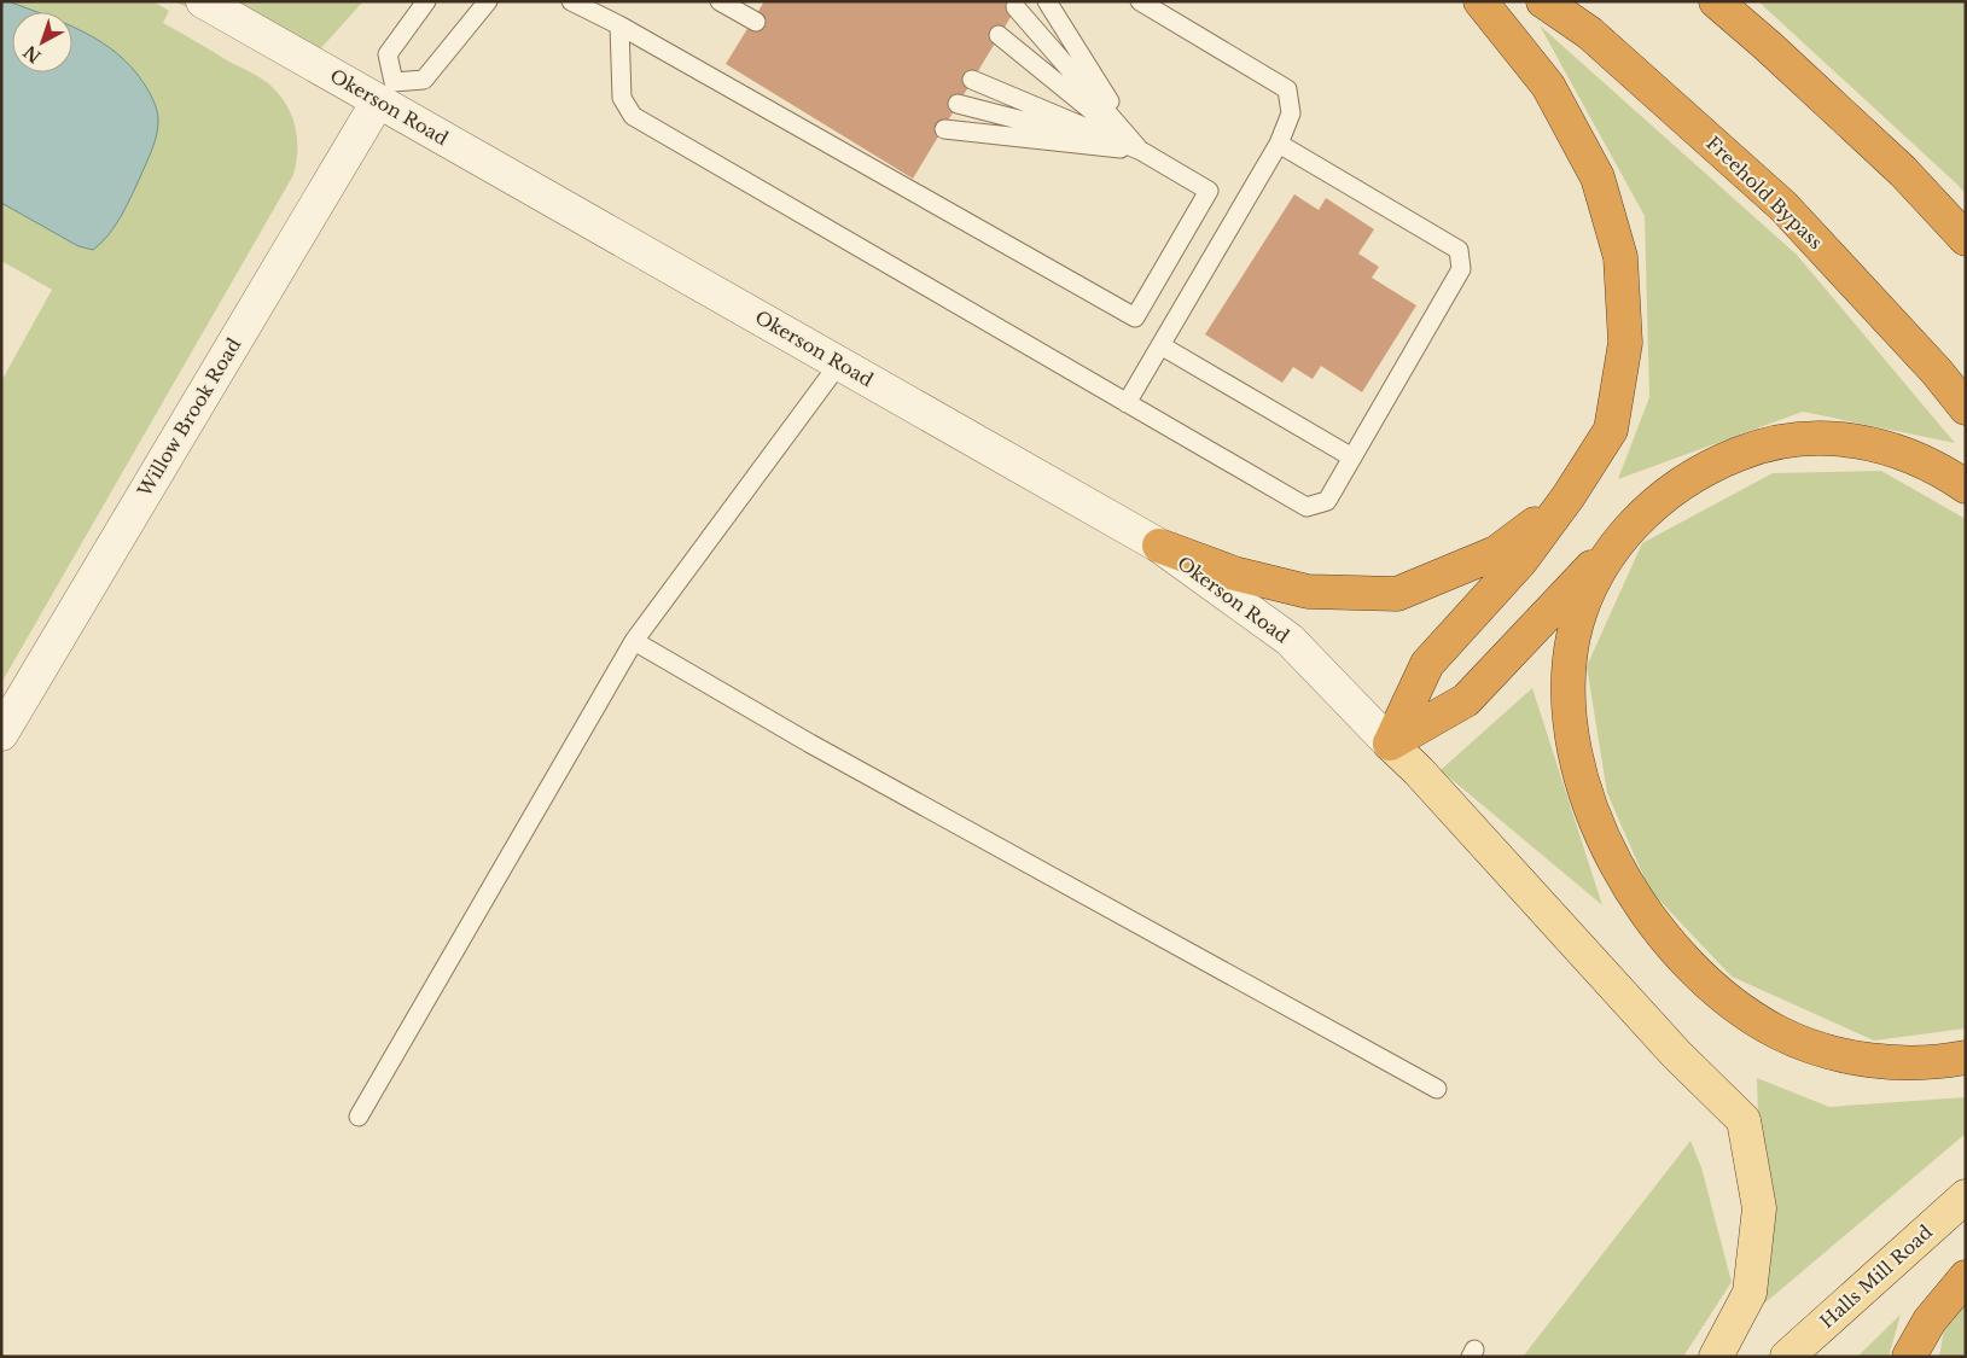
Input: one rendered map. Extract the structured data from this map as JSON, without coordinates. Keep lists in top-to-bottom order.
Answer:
{
  "streets": {
    "highway": ["Freehold Bypass"],
    "main road": ["Halls Mill Road"],
    "street": ["Okerson Road", "Willow Brook Road"]
  },
  "crossings": [
    ["Okerson Road", "Willow Brook Road"]
  ],
  "north": "bottom left"
}
